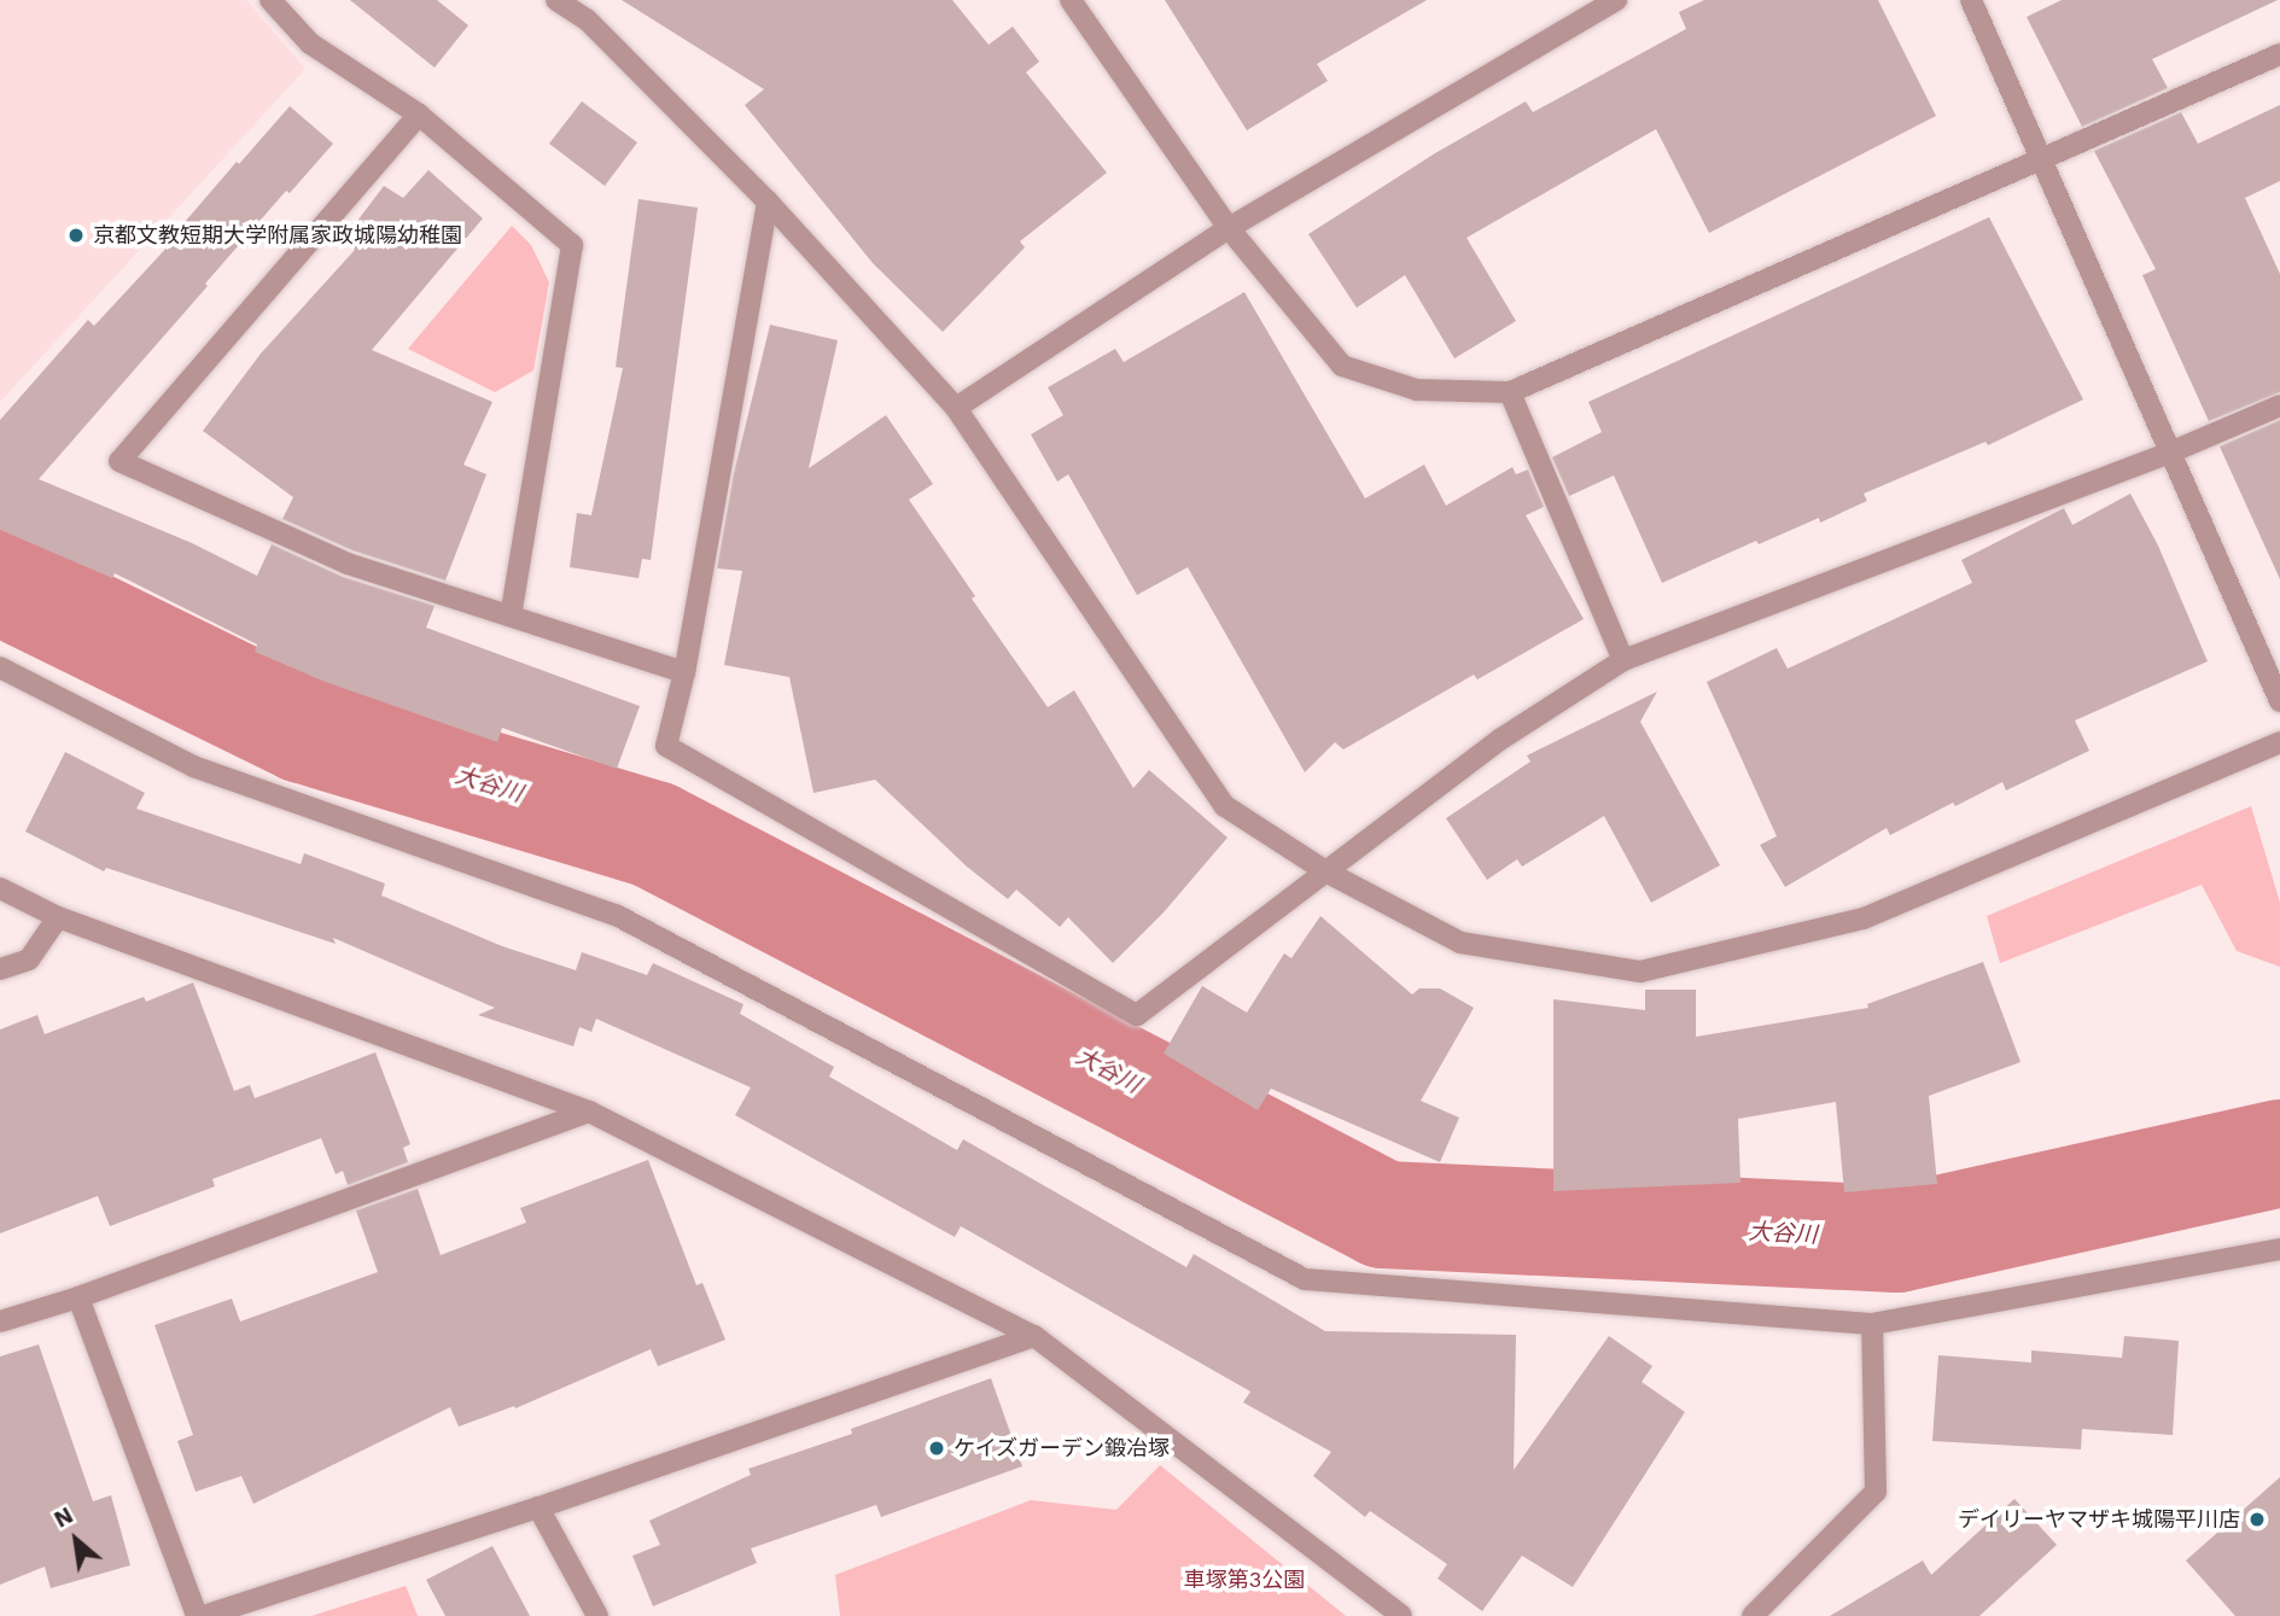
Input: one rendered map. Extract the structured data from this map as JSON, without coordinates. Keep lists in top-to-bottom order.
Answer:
{
  "water": ["大谷川"],
  "parks": ["車塚第3公園"],
  "places": ["京都文教短期大学附属家政城陽幼稚園", "ケイズガーデン鍛冶塚", "デイリーヤマザキ城陽平川店"],
  "north": "top left"
}
